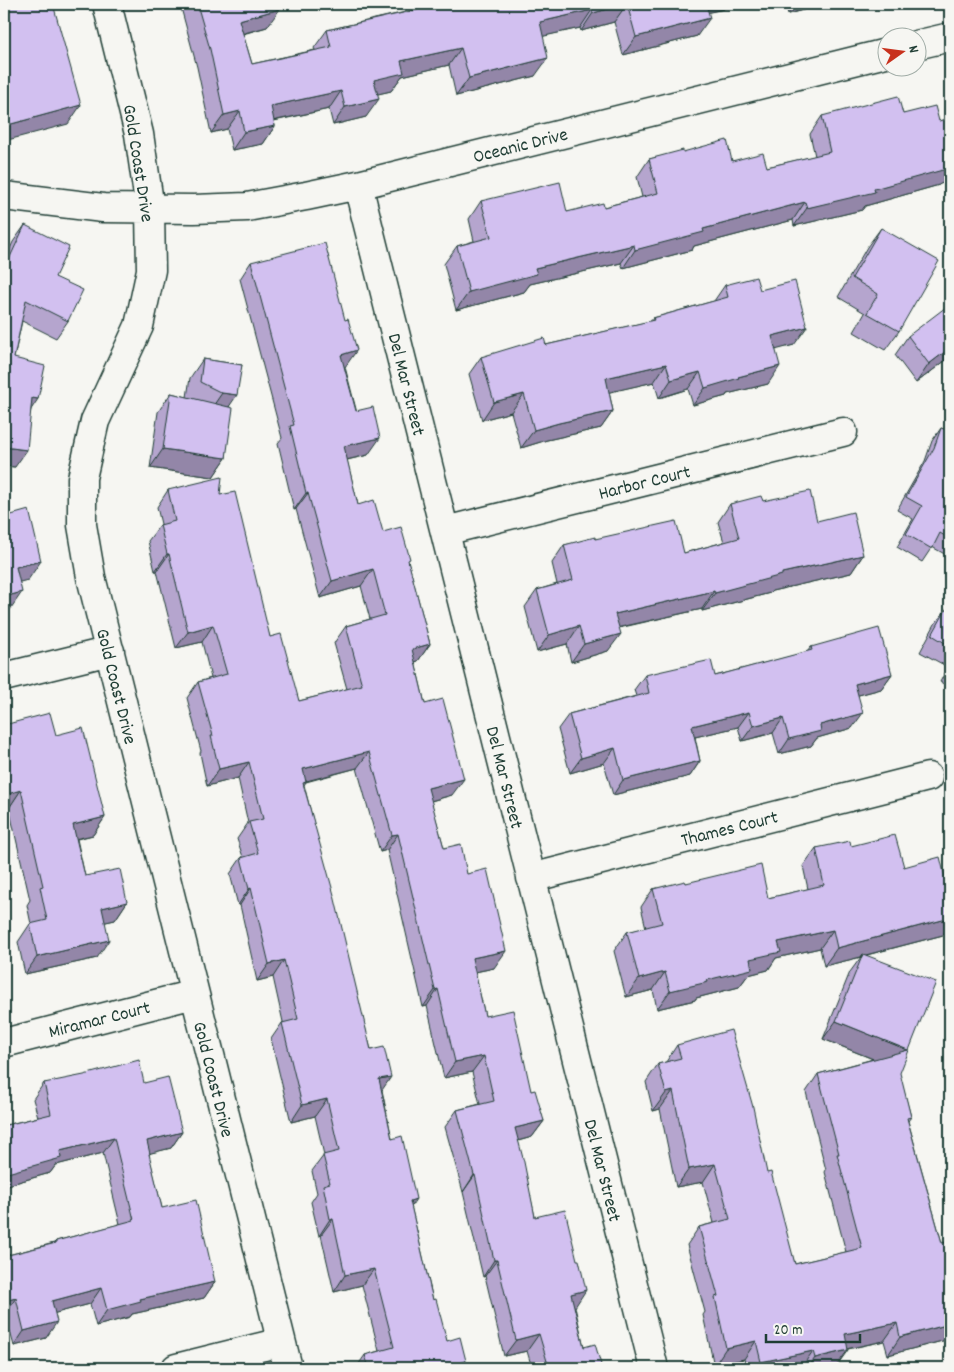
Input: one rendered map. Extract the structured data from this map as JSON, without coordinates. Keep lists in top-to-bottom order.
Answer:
{
  "streets": {
    "street": [
      "Oceanic Drive",
      "Gold Coast Drive",
      "Del Mar Street",
      "Harbor Court",
      "Thames Court",
      "Miramar Court"
    ]
  },
  "crossings": [
    ["Oceanic Drive", "Gold Coast Drive"],
    ["Oceanic Drive", "Del Mar Street"],
    ["Gold Coast Drive", "Miramar Court"],
    ["Del Mar Street", "Harbor Court"],
    ["Del Mar Street", "Thames Court"]
  ],
  "scale_bar": "20 m",
  "north": "right"
}
